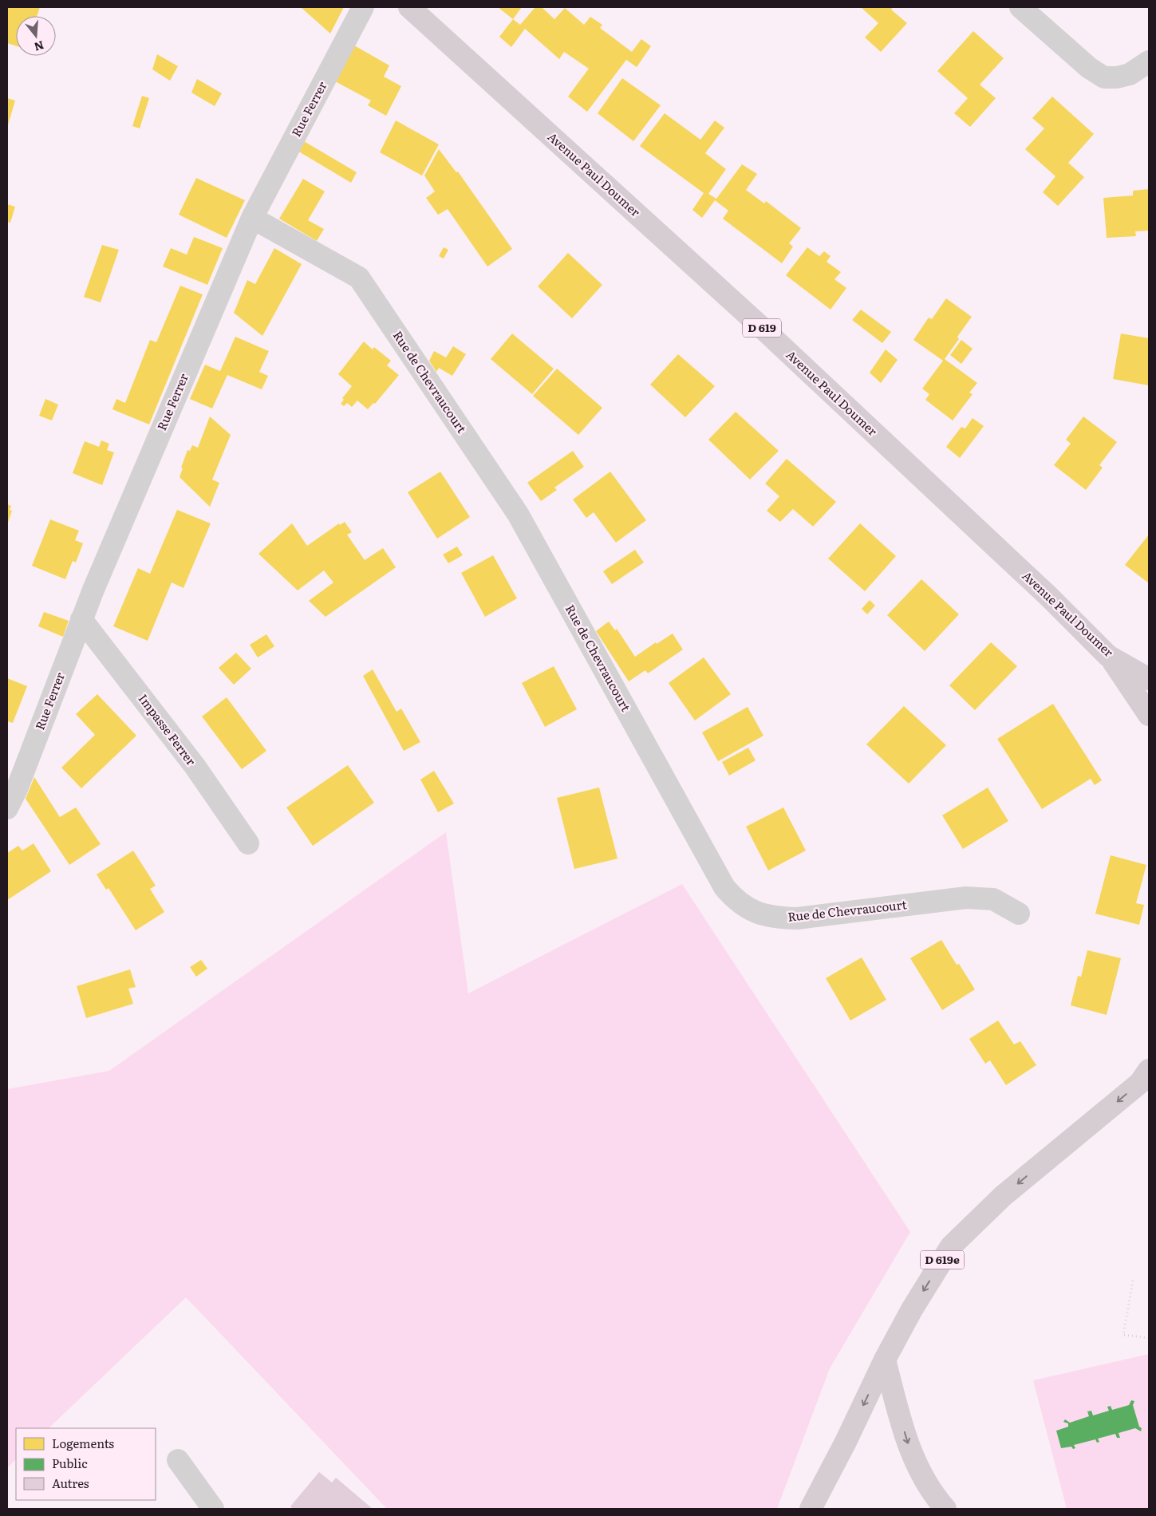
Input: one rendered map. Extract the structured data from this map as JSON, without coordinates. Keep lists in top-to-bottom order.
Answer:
{
  "streets": {
    "main road": ["Avenue Paul Doumer", "D 619", "D 619e"],
    "street": ["Rue Ferrer", "Rue de Chevraucourt", "Impasse Ferrer"]
  },
  "crossings": [
    ["Rue Ferrer", "Rue de Chevraucourt"],
    ["Rue Ferrer", "Impasse Ferrer"]
  ],
  "legend": ["Logements", "Public", "Autres"],
  "north": "bottom"
}
